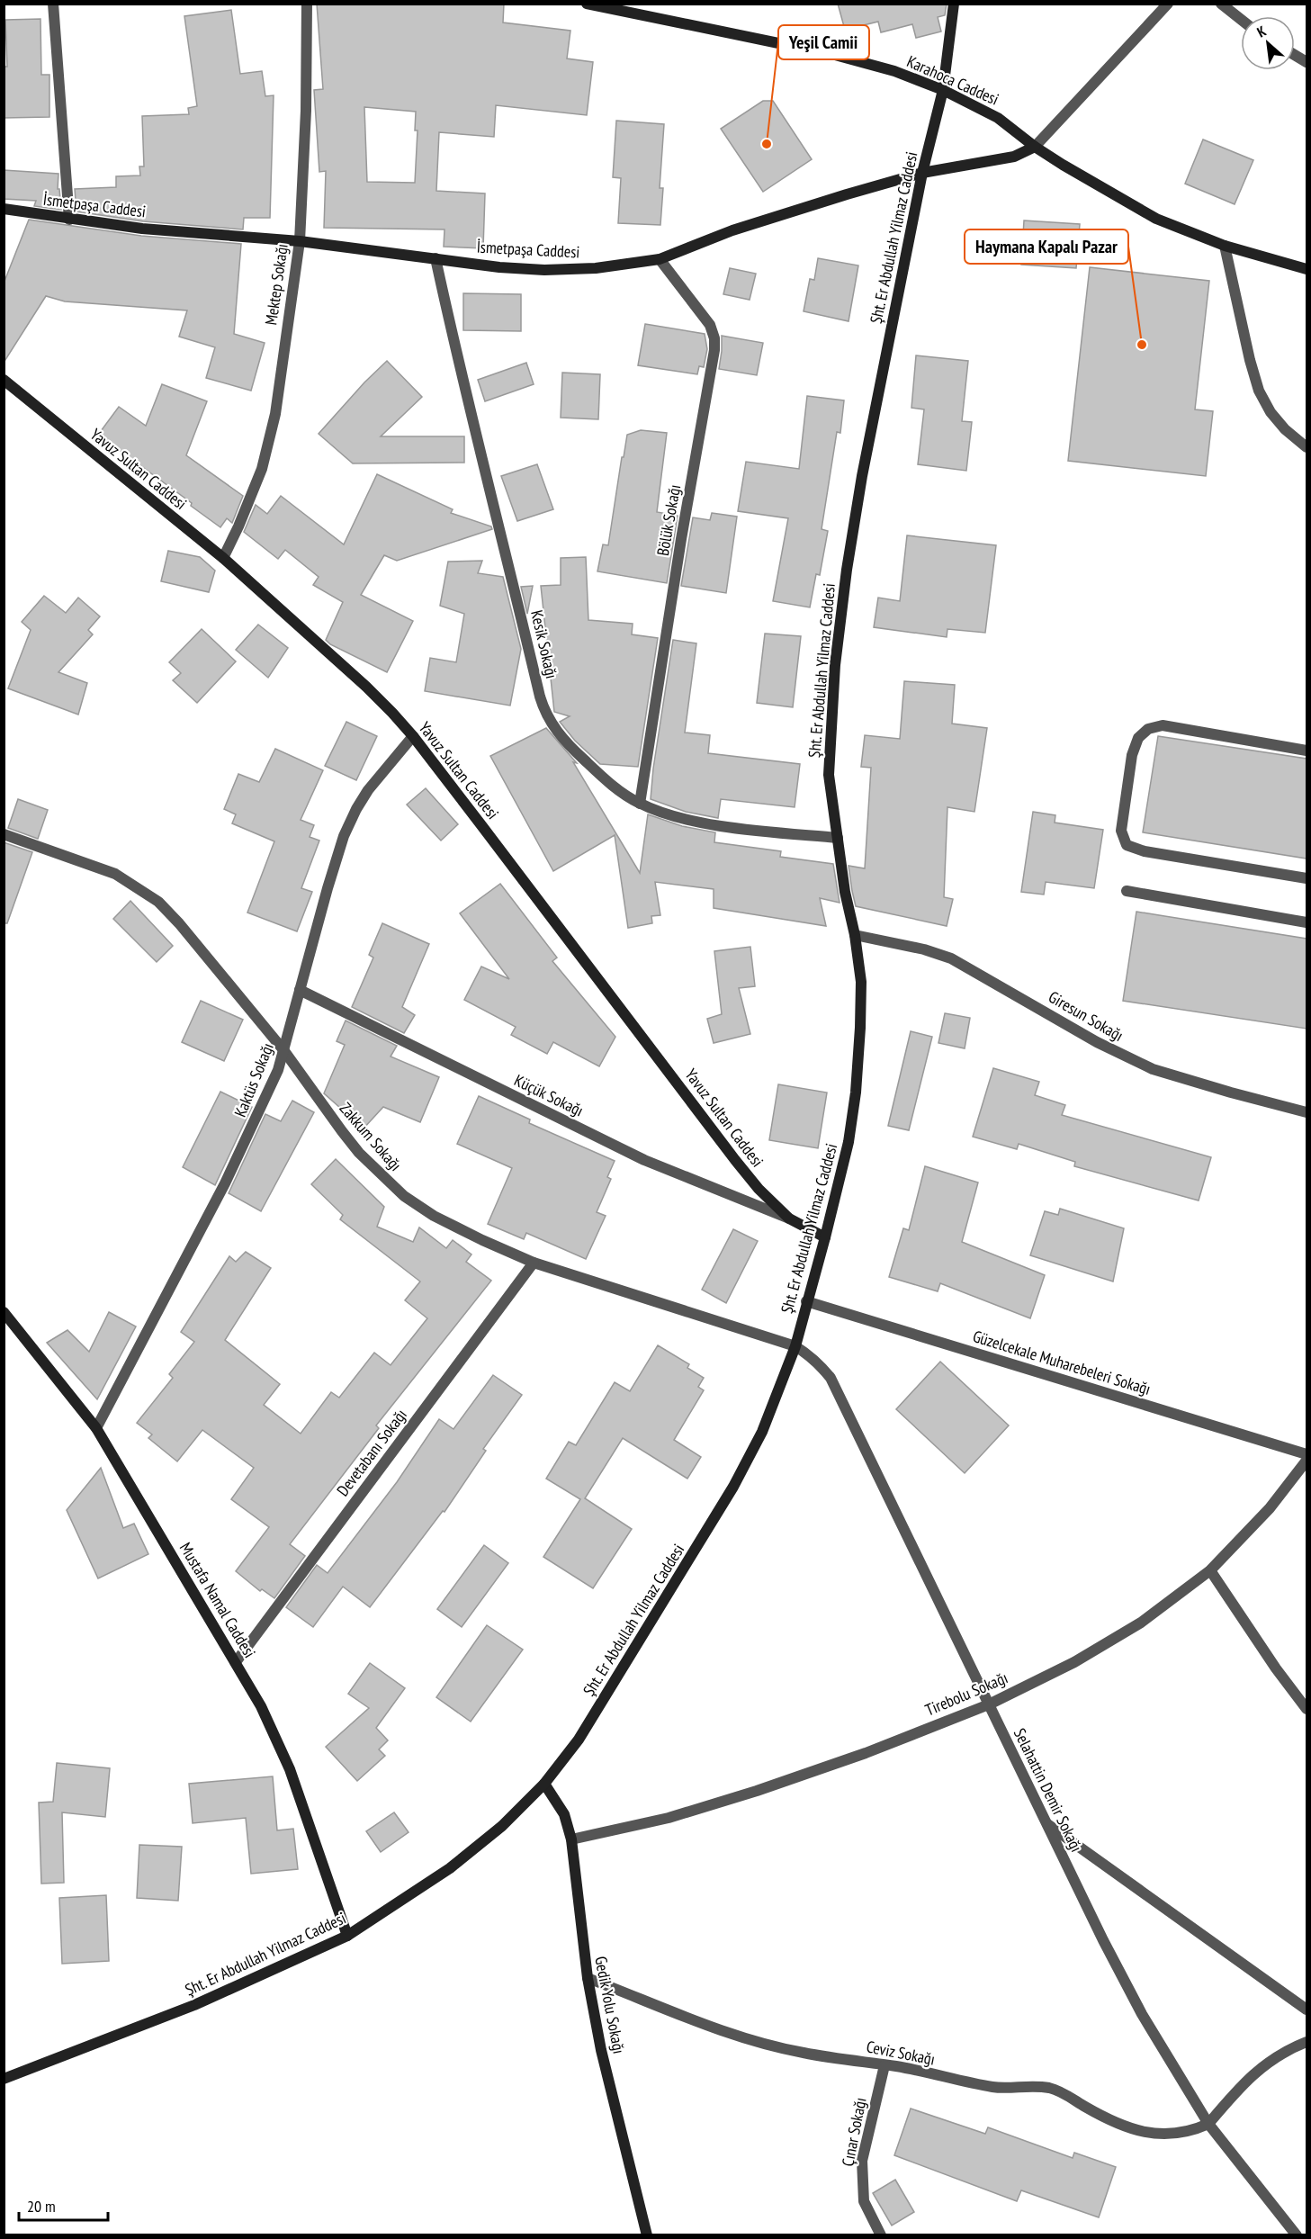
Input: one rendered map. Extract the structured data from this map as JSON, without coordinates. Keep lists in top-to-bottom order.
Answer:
{
  "streets": {
    "street": [
      "Karahoca Caddesi",
      "İsmetpaşa Caddesi",
      "Şht. Er Abdullah Yilmaz Caddesi",
      "Mektep Sokağı",
      "Yavuz Sultan Caddesi",
      "Bölük Sokağı",
      "Kesik Sokağı",
      "Giresun Sokağı",
      "Kaktüs Sokağı",
      "Küçük Sokağı",
      "Zakkum Sokağı",
      "Güzelcekale Muharebeleri Sokağı",
      "Devetabanı Sokağı",
      "Mustafa Namal Caddesi",
      "Tirebolu Sokağı",
      "Selahattin Demir Sokağı",
      "Gedik Yolu Sokağı",
      "Ceviz Sokağı",
      "Çınar Sokağı"
    ]
  },
  "crossings": [
    ["Karahoca Caddesi", "İsmetpaşa Caddesi"],
    ["Karahoca Caddesi", "Şht. Er Abdullah Yilmaz Caddesi"],
    ["İsmetpaşa Caddesi", "Şht. Er Abdullah Yilmaz Caddesi"],
    ["İsmetpaşa Caddesi", "Mektep Sokağı"],
    ["İsmetpaşa Caddesi", "Bölük Sokağı"],
    ["İsmetpaşa Caddesi", "Kesik Sokağı"],
    ["Şht. Er Abdullah Yilmaz Caddesi", "Yavuz Sultan Caddesi"],
    ["Şht. Er Abdullah Yilmaz Caddesi", "Kesik Sokağı"],
    ["Şht. Er Abdullah Yilmaz Caddesi", "Giresun Sokağı"],
    ["Şht. Er Abdullah Yilmaz Caddesi", "Zakkum Sokağı"],
    ["Şht. Er Abdullah Yilmaz Caddesi", "Güzelcekale Muharebeleri Sokağı"],
    ["Şht. Er Abdullah Yilmaz Caddesi", "Mustafa Namal Caddesi"],
    ["Şht. Er Abdullah Yilmaz Caddesi", "Selahattin Demir Sokağı"],
    ["Şht. Er Abdullah Yilmaz Caddesi", "Gedik Yolu Sokağı"],
    ["Mektep Sokağı", "Yavuz Sultan Caddesi"],
    ["Yavuz Sultan Caddesi", "Kaktüs Sokağı"],
    ["Yavuz Sultan Caddesi", "Küçük Sokağı"],
    ["Bölük Sokağı", "Kesik Sokağı"],
    ["Kaktüs Sokağı", "Küçük Sokağı"],
    ["Kaktüs Sokağı", "Zakkum Sokağı"],
    ["Kaktüs Sokağı", "Mustafa Namal Caddesi"],
    ["Zakkum Sokağı", "Devetabanı Sokağı"],
    ["Zakkum Sokağı", "Selahattin Demir Sokağı"],
    ["Devetabanı Sokağı", "Mustafa Namal Caddesi"],
    ["Tirebolu Sokağı", "Selahattin Demir Sokağı"],
    ["Tirebolu Sokağı", "Gedik Yolu Sokağı"],
    ["Selahattin Demir Sokağı", "Ceviz Sokağı"],
    ["Gedik Yolu Sokağı", "Ceviz Sokağı"],
    ["Ceviz Sokağı", "Çınar Sokağı"]
  ],
  "places": ["Yeşil Camii", "Haymana Kapalı Pazar"],
  "scale_bar": "20 m",
  "north": "top left"
}
